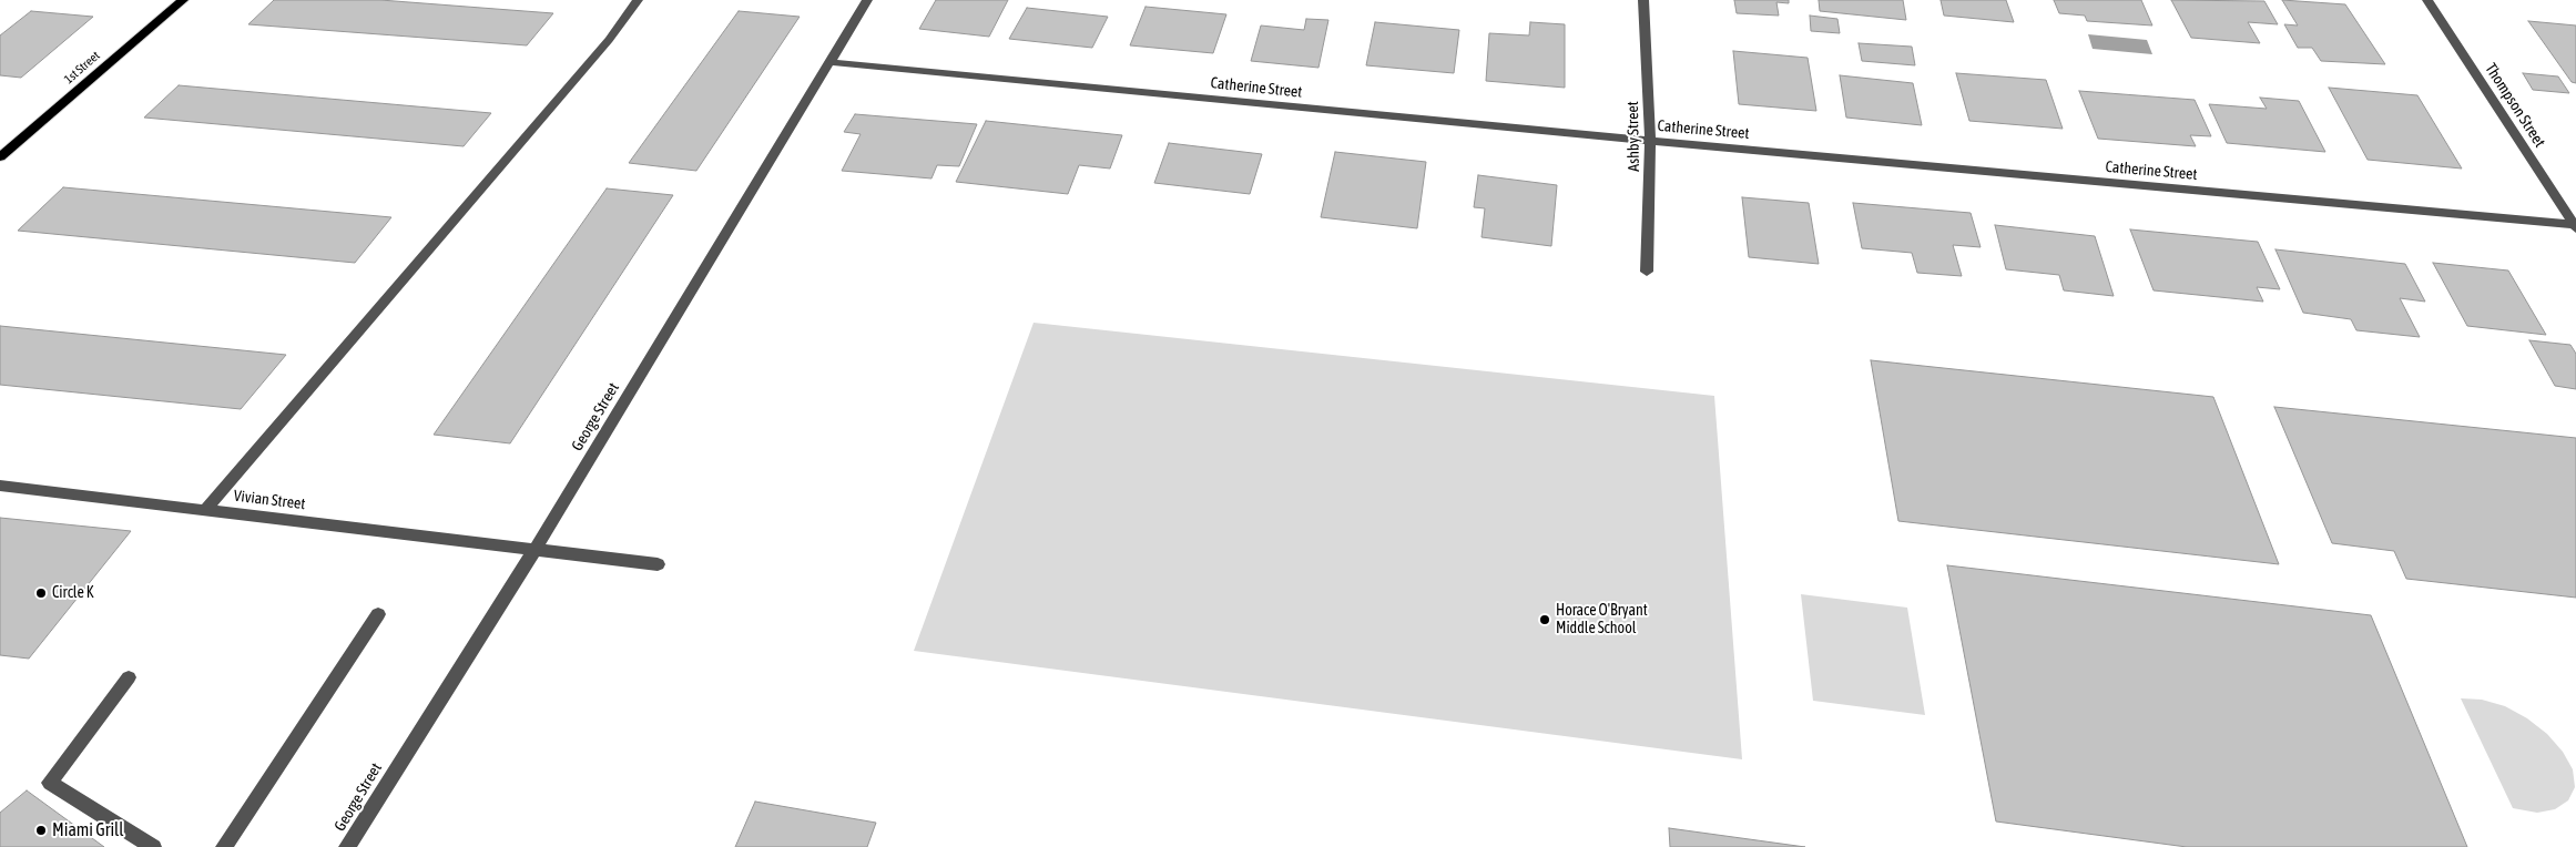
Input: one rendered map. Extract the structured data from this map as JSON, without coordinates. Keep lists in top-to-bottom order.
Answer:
{
  "streets": {
    "main road": ["1st Street"],
    "street": [
      "Catherine Street",
      "Thompson Street",
      "Ashby Street",
      "George Street",
      "Vivian Street"
    ]
  },
  "crossings": [
    ["Catherine Street", "Thompson Street"],
    ["Catherine Street", "Ashby Street"],
    ["Catherine Street", "George Street"],
    ["George Street", "Vivian Street"]
  ],
  "places": ["Circle K", "Horace O'Bryant Middle School", "Miami Grill"]
}
